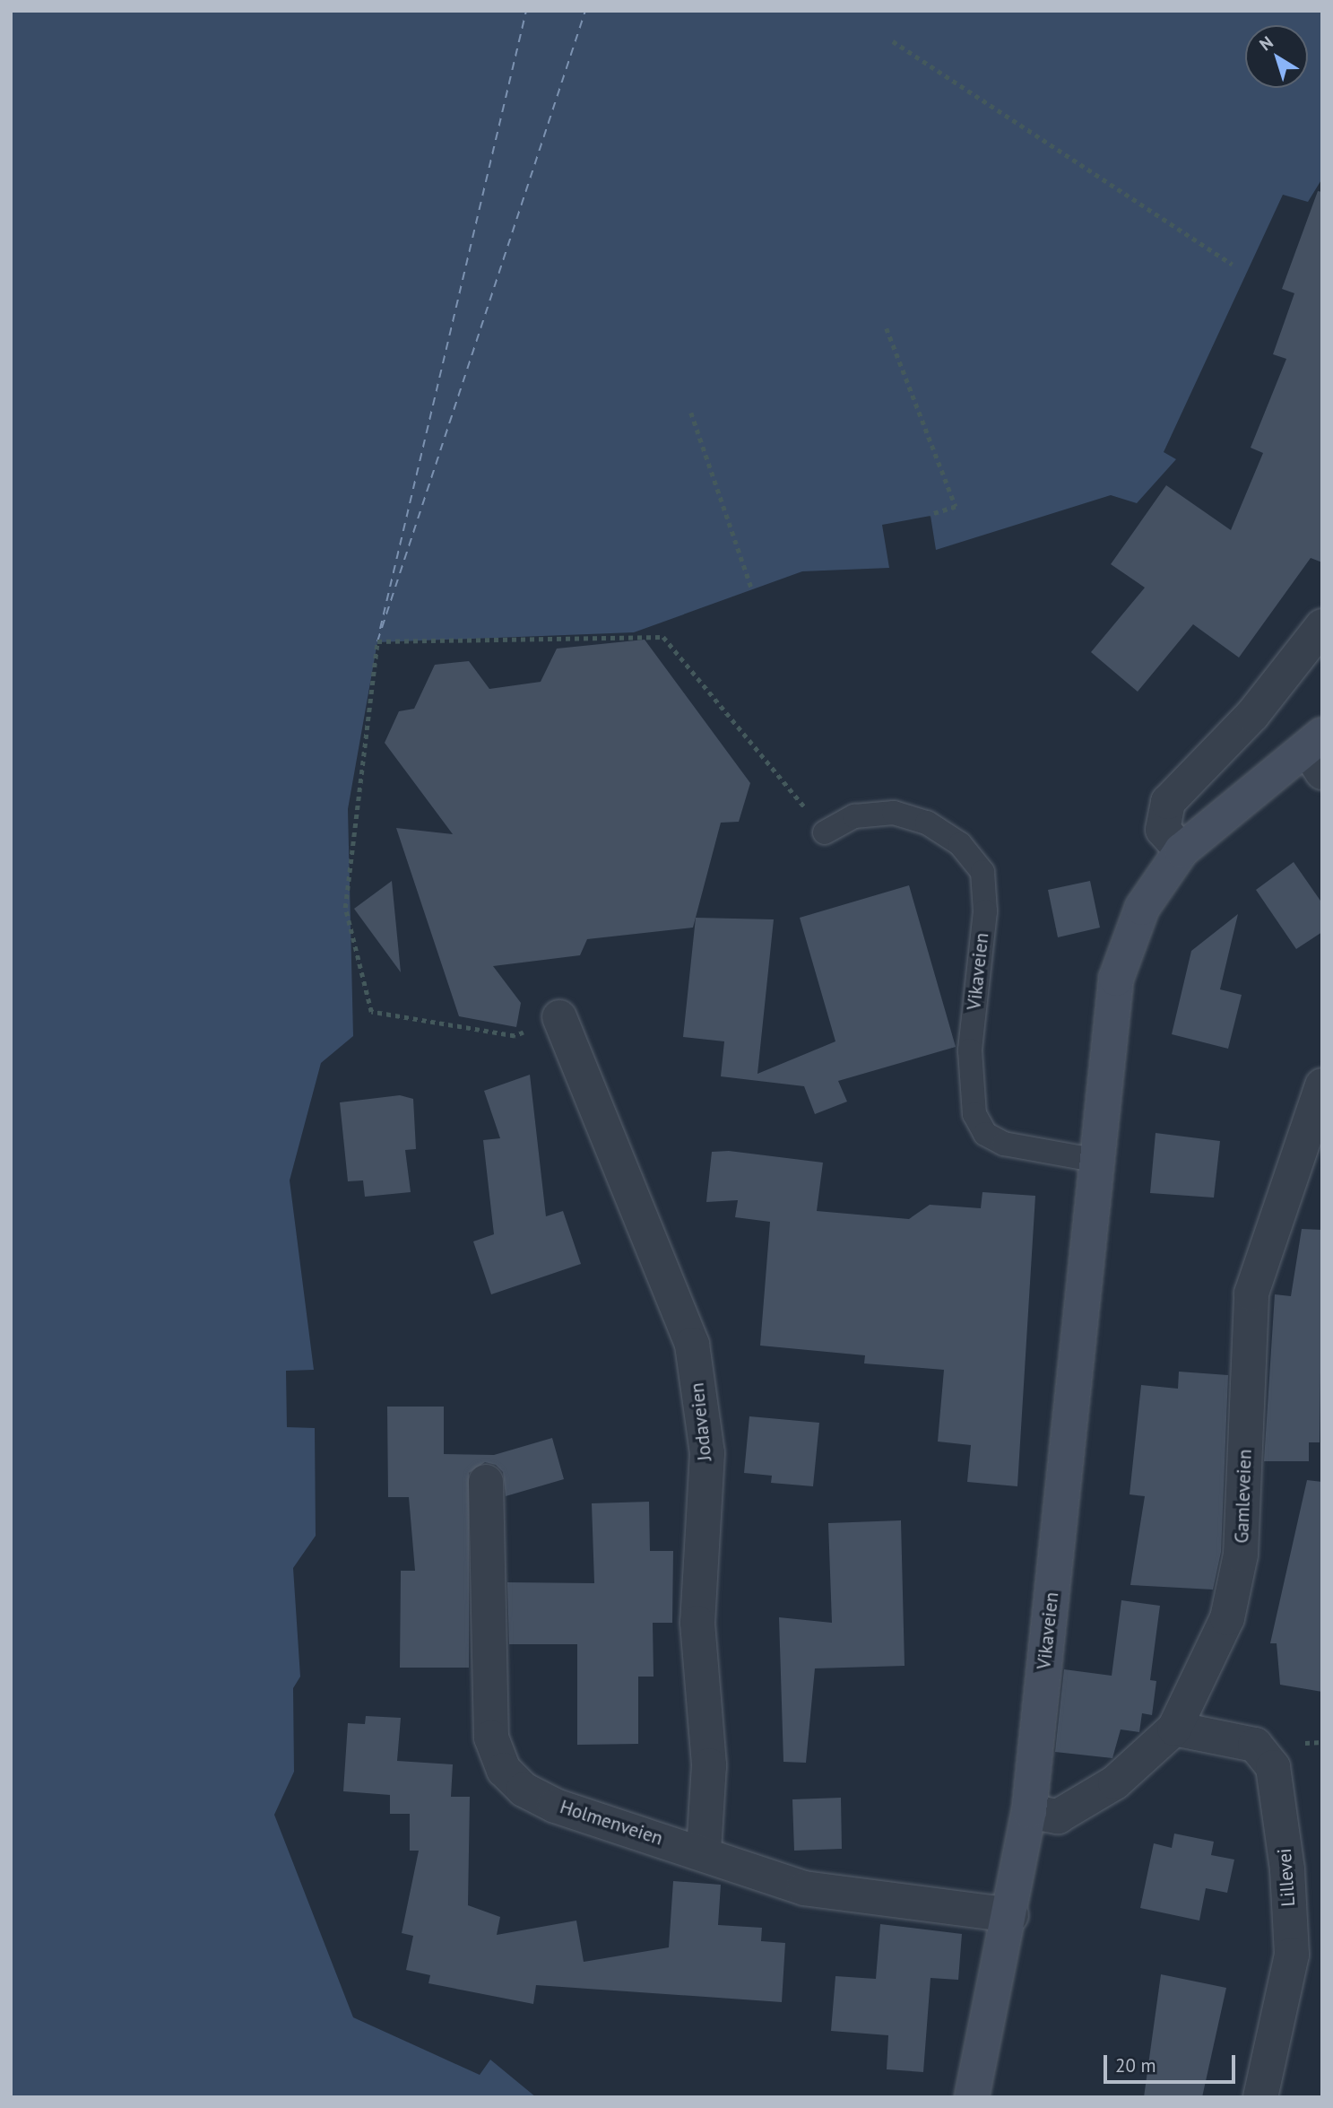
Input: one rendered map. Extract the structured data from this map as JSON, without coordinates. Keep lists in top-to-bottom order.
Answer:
{
  "streets": {
    "main road": ["Vikaveien"],
    "street": [
      "Jodaveien",
      "Gamleveien",
      "Holmenveien",
      "Lillevei"
    ]
  },
  "crossings": [
    ["Vikaveien", "Gamleveien"],
    ["Vikaveien", "Holmenveien"],
    ["Jodaveien", "Holmenveien"],
    ["Gamleveien", "Lillevei"]
  ],
  "scale_bar": "20 m",
  "north": "top left"
}
